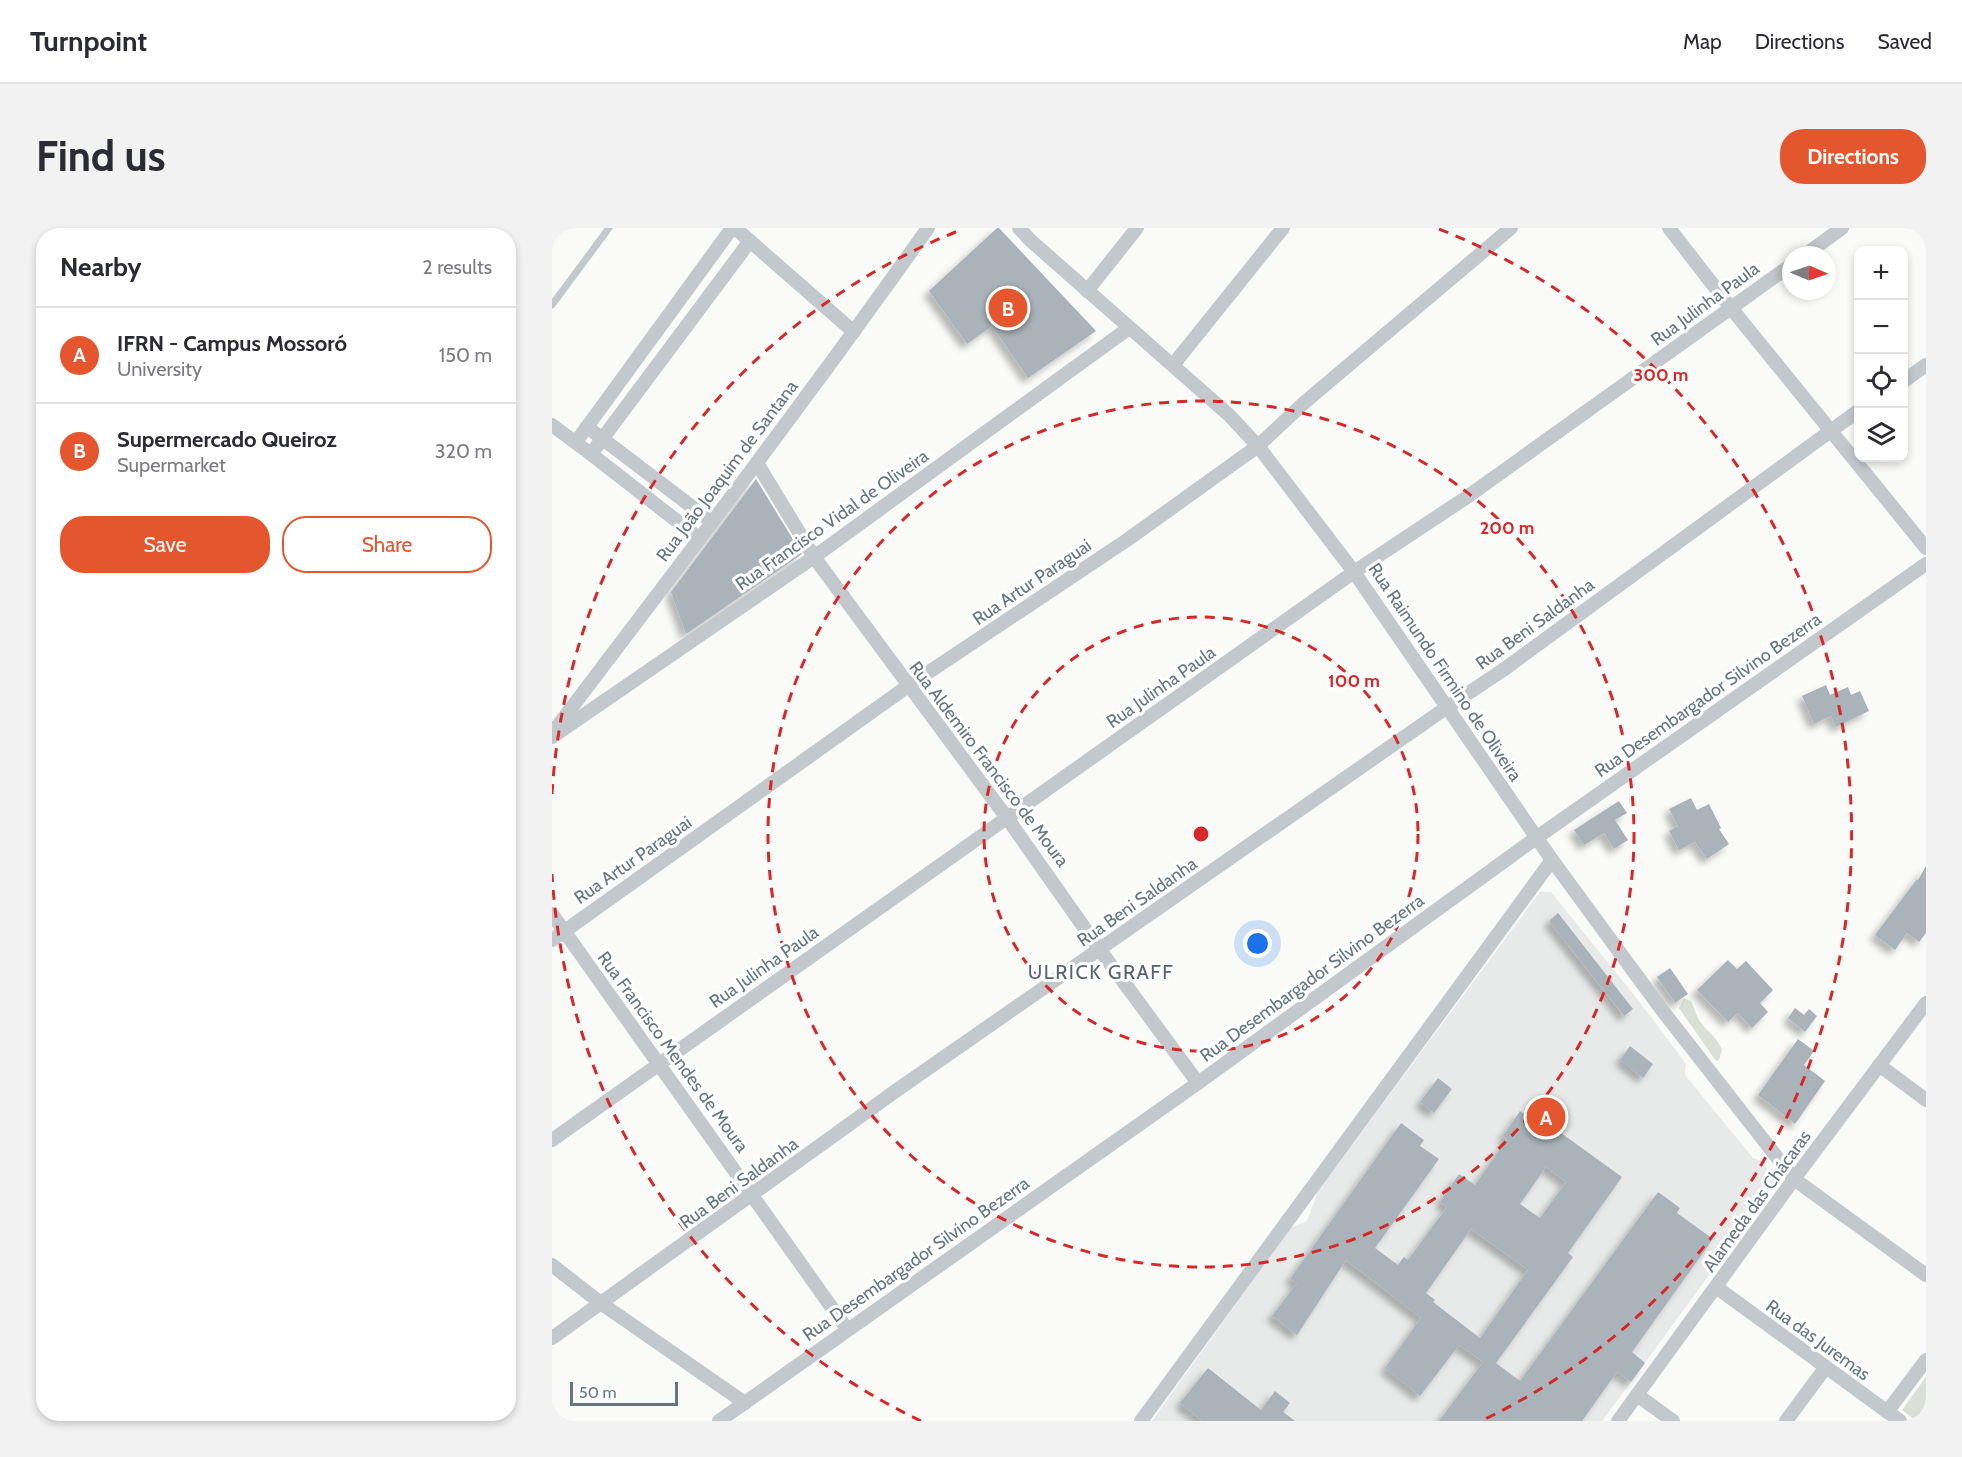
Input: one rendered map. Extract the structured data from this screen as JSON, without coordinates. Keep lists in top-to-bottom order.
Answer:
{
  "streets": {
    "street": [
      "Rua Julinha Paula",
      "Rua João Joaquim de Santana",
      "Rua Francisco Vidal de Oliveira",
      "Rua Artur Paraguai",
      "Rua Beni Saldanha",
      "Rua Raimundo Firmino de Oliveira",
      "Rua Desembargador Silvino Bezerra",
      "Rua Aldemiro Francisco de Moura",
      "Rua Francisco Mendes de Moura",
      "Alameda das Chácaras",
      "Rua das Juremas"
    ]
  },
  "crossings": [
    ["Rua Julinha Paula", "Rua Raimundo Firmino de Oliveira"],
    ["Rua Julinha Paula", "Rua Aldemiro Francisco de Moura"],
    ["Rua Julinha Paula", "Rua Francisco Mendes de Moura"],
    ["Rua João Joaquim de Santana", "Rua Francisco Vidal de Oliveira"],
    ["Rua João Joaquim de Santana", "Rua Aldemiro Francisco de Moura"],
    ["Rua Francisco Vidal de Oliveira", "Rua Raimundo Firmino de Oliveira"],
    ["Rua Francisco Vidal de Oliveira", "Rua Aldemiro Francisco de Moura"],
    ["Rua Artur Paraguai", "Rua Raimundo Firmino de Oliveira"],
    ["Rua Artur Paraguai", "Rua Aldemiro Francisco de Moura"],
    ["Rua Artur Paraguai", "Rua Francisco Mendes de Moura"],
    ["Rua Beni Saldanha", "Rua Raimundo Firmino de Oliveira"],
    ["Rua Beni Saldanha", "Rua Aldemiro Francisco de Moura"],
    ["Rua Beni Saldanha", "Rua Francisco Mendes de Moura"],
    ["Rua Raimundo Firmino de Oliveira", "Rua Desembargador Silvino Bezerra"],
    ["Rua Raimundo Firmino de Oliveira", "Alameda das Chácaras"],
    ["Rua Desembargador Silvino Bezerra", "Rua Aldemiro Francisco de Moura"],
    ["Rua Desembargador Silvino Bezerra", "Rua Francisco Mendes de Moura"],
    ["Alameda das Chácaras", "Rua das Juremas"]
  ],
  "districts": ["ULRICK GRAFF"],
  "scale_bar": "50 m",
  "north": "right",
  "page": {
    "header": "Turnpoint",
    "nav": ["Map", "Directions", "Saved"],
    "buttons": [
      "Directions",
      ["Save", "Share"]
    ],
    "title": "Find us",
    "heading": ["Nearby", "2 results"],
    "map_buttons": ["+", "−"],
    "pins": ["B", "A"],
    "list": [
      {
        "mark": "A",
        "name": "IFRN - Campus Mossoró",
        "note": "University",
        "value": "150 m"
      },
      {
        "mark": "B",
        "name": "Supermercado Queiroz",
        "note": "Supermarket",
        "value": "320 m"
      }
    ],
    "scale": "50 m"
  },
  "rings": ["300 m", "200 m", "100 m"]
}
